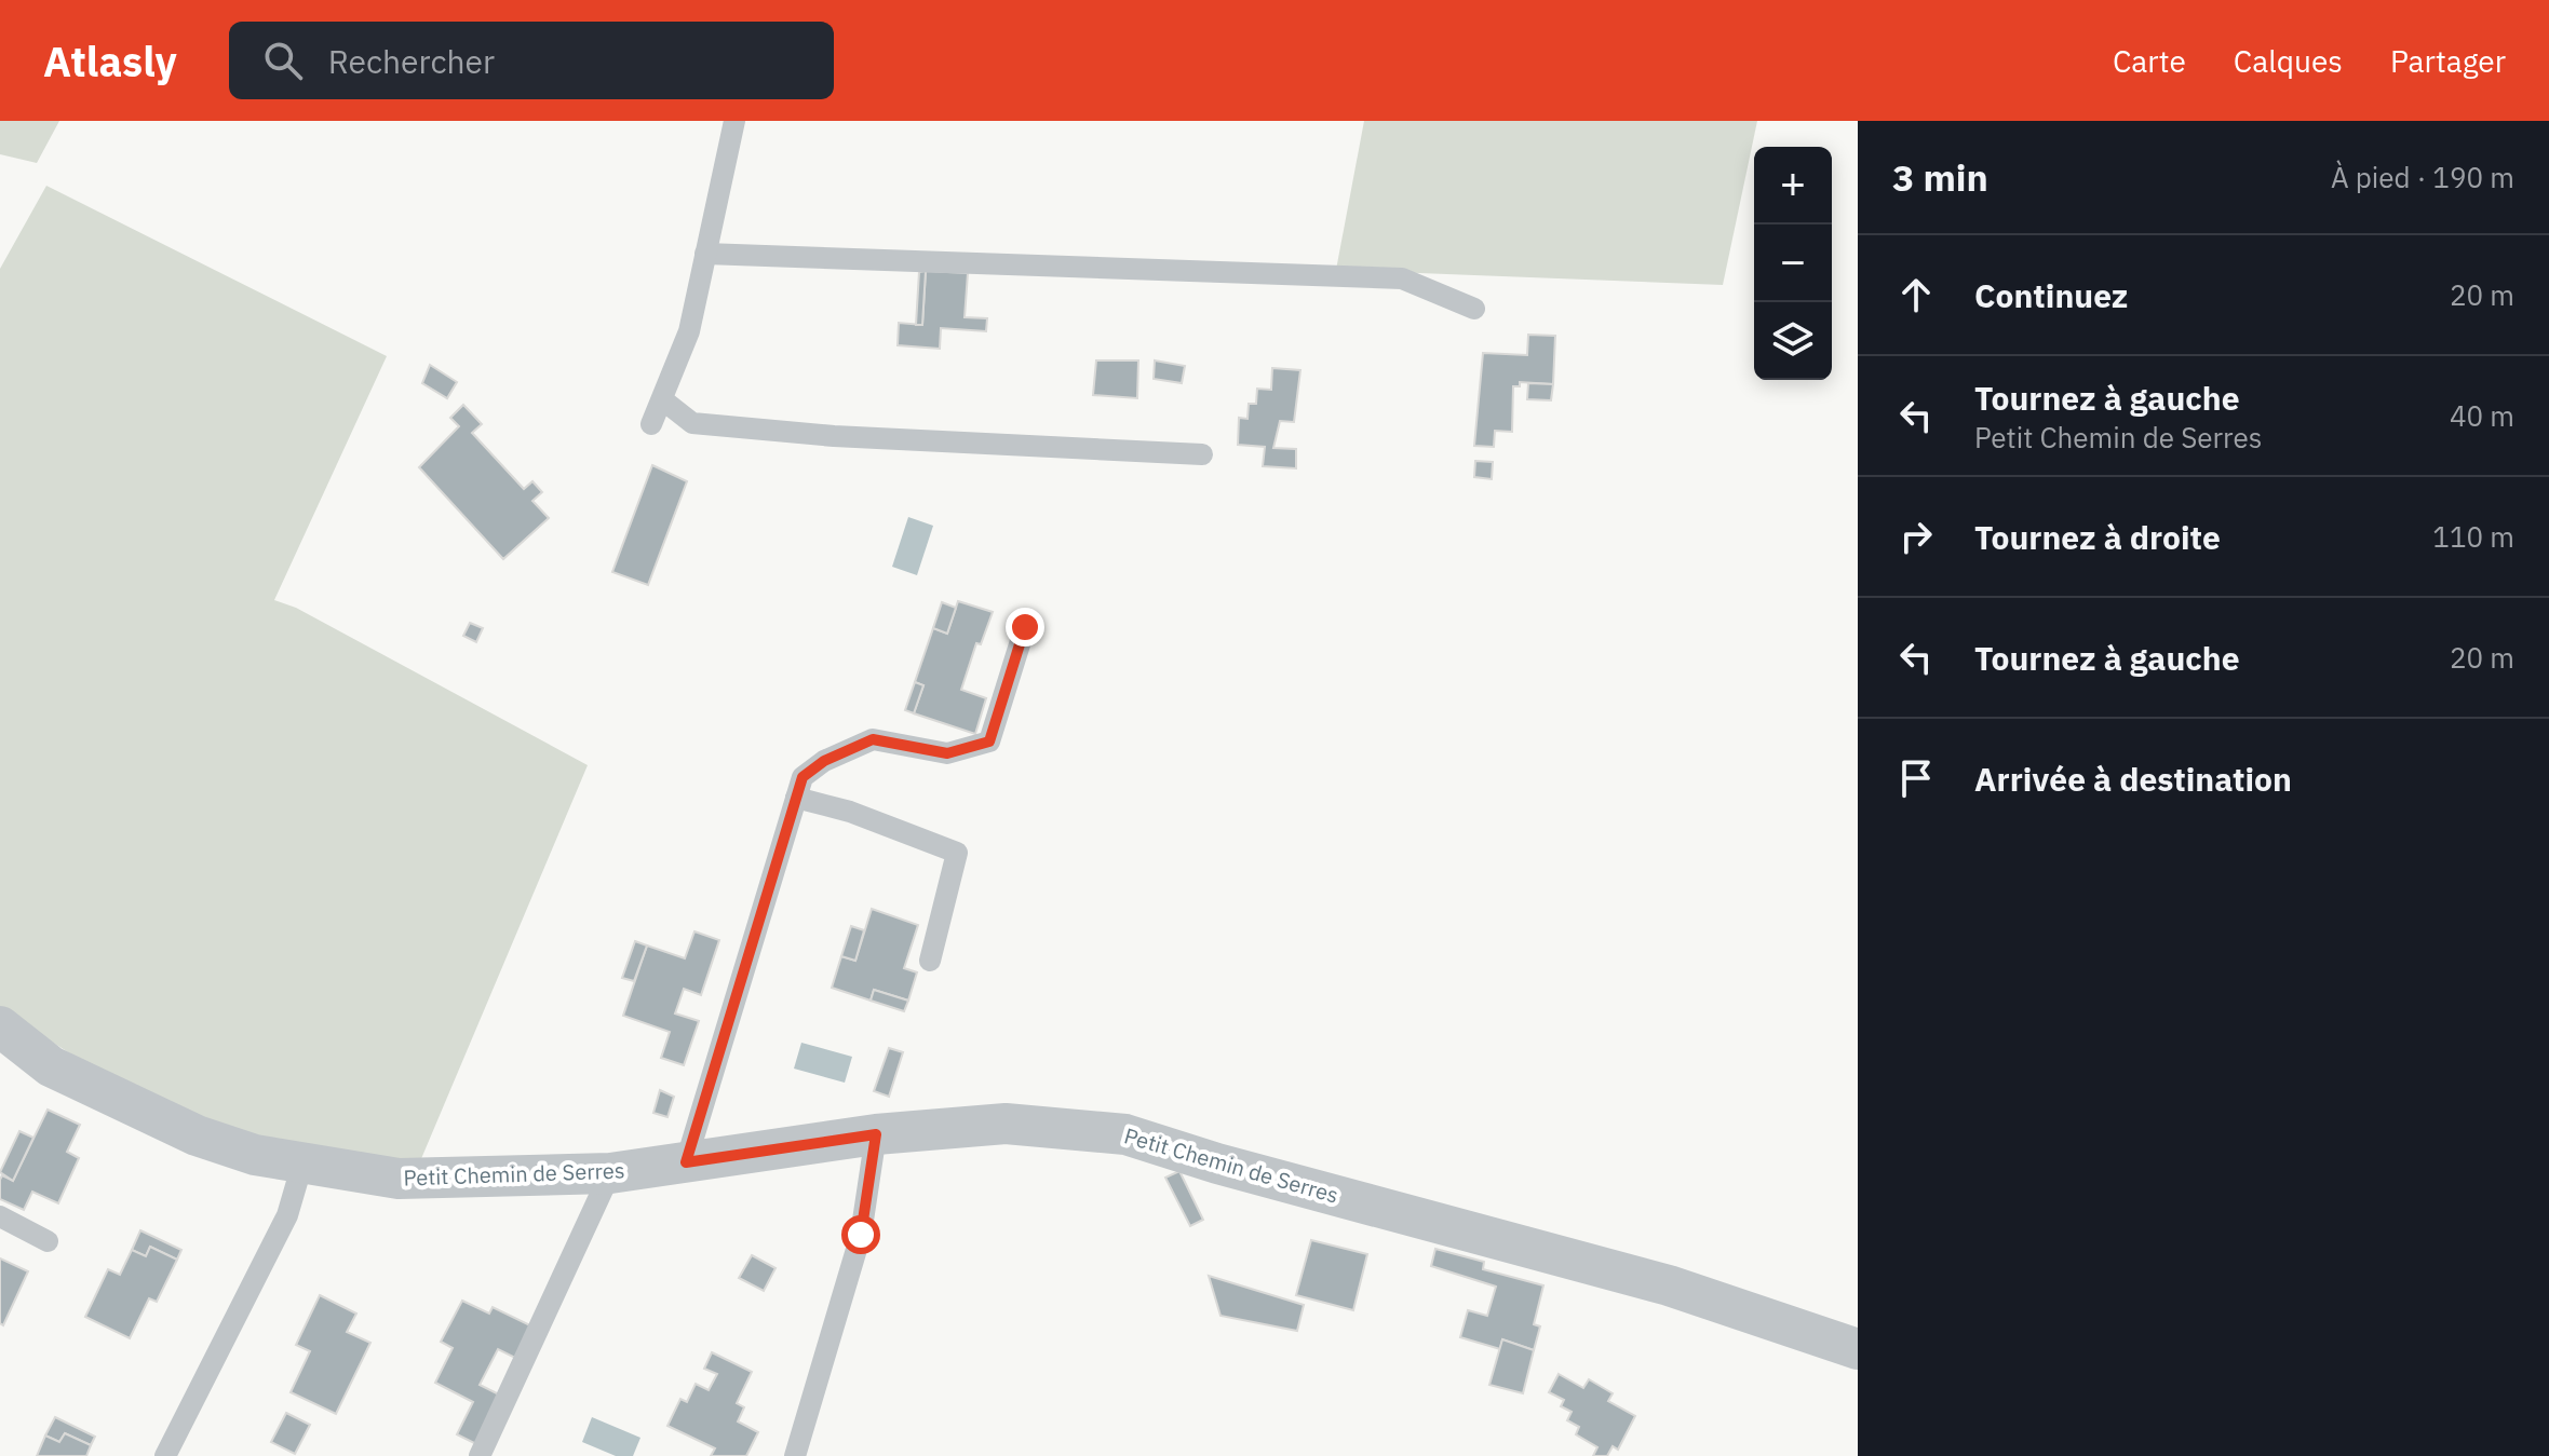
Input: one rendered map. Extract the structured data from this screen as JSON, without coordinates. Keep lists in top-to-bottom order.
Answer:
{
  "streets": {
    "street": ["Petit Chemin de Serres"]
  },
  "page": {
    "header": "Atlasly",
    "search": "Rechercher",
    "nav": ["Carte", "Calques", "Partager"],
    "heading": ["3 min", "À pied · 190 m"],
    "map_buttons": ["+", "−"],
    "list": [
      ["Continuez", "20 m"],
      ["Tournez à gauche", "Petit Chemin de Serres", "40 m"],
      ["Tournez à droite", "110 m"],
      ["Tournez à gauche", "20 m"],
      "Arrivée à destination"
    ]
  }
}
